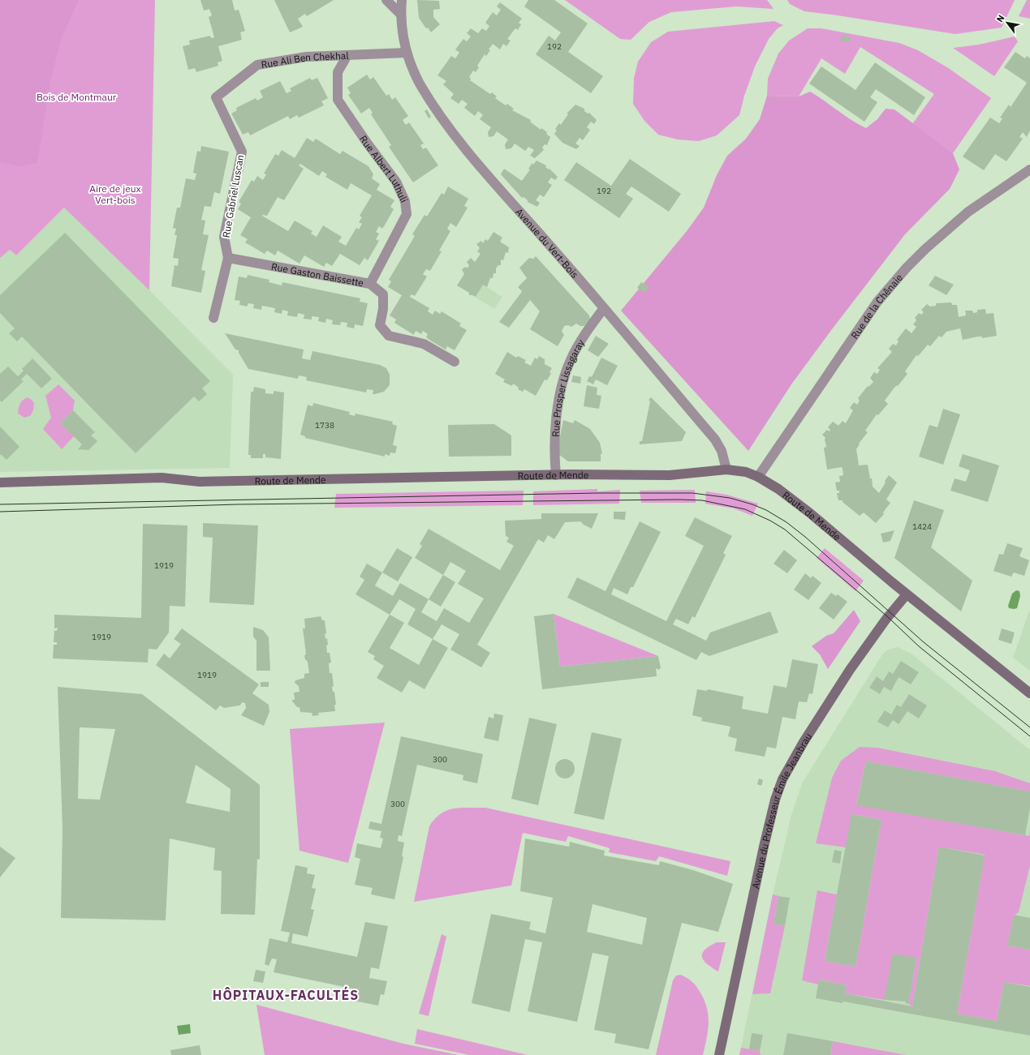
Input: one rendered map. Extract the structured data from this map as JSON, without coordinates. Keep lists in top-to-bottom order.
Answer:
{
  "streets": {
    "main road": ["Route de Mende", "Avenue du Professeur Émile Jeanbrau"],
    "street": [
      "Rue Ali Ben Chekhal",
      "Rue Albert Luthuli",
      "Rue Gabriel Luscan",
      "Avenue du Vert-Bois",
      "Rue Gaston Baissette",
      "Rue de la Chênaie",
      "Rue Prosper Lissagaray"
    ]
  },
  "crossings": [
    ["Rue Ali Ben Chekhal", "Rue Albert Luthuli"],
    ["Rue Ali Ben Chekhal", "Rue Gabriel Luscan"],
    ["Rue Ali Ben Chekhal", "Avenue du Vert-Bois"],
    ["Rue Albert Luthuli", "Rue Gaston Baissette"],
    ["Rue Gabriel Luscan", "Rue Gaston Baissette"],
    ["Avenue du Vert-Bois", "Rue Prosper Lissagaray"],
    ["Avenue du Vert-Bois", "Route de Mende"],
    ["Rue de la Chênaie", "Route de Mende"],
    ["Rue Prosper Lissagaray", "Route de Mende"],
    ["Route de Mende", "Avenue du Professeur Émile Jeanbrau"]
  ],
  "districts": ["HÔPITAUX-FACULTÉS"],
  "parks": ["Bois de Montmaur", "Aire de jeux Vert-bois"],
  "house_numbers": [
    "192",
    "192",
    "1738",
    "1424",
    "1919",
    "1919",
    "1919",
    "300",
    "300"
  ],
  "north": "top left"
}
